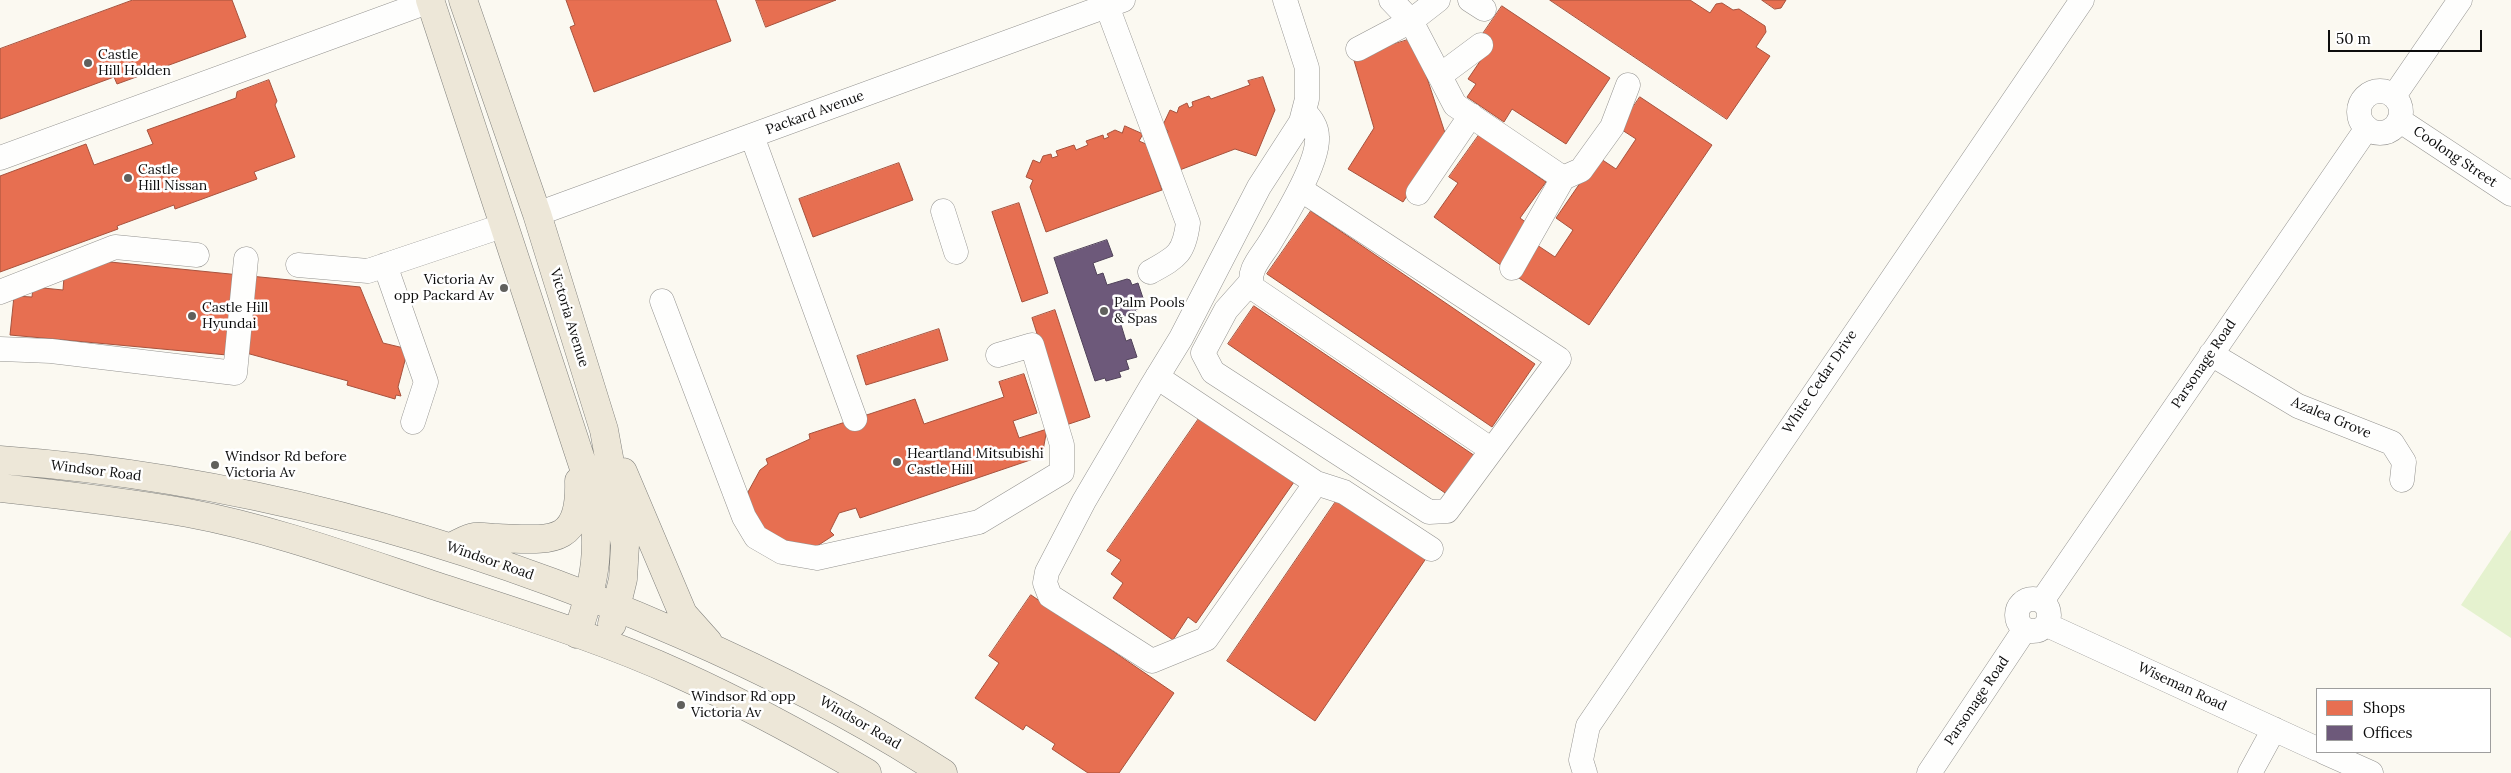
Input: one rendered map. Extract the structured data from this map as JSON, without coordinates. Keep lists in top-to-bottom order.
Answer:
{
  "streets": {
    "main road": ["Packard Avenue", "Victoria Avenue", "Windsor Road"],
    "street": [
      "Coolong Street",
      "Parsonage Road",
      "White Cedar Drive",
      "Azalea Grove",
      "Wiseman Road"
    ]
  },
  "crossings": [
    ["Packard Avenue", "Victoria Avenue"],
    ["Coolong Street", "Parsonage Road"],
    ["Victoria Avenue", "Windsor Road"],
    ["Parsonage Road", "Azalea Grove"],
    ["Parsonage Road", "Wiseman Road"]
  ],
  "places": [
    "Castle Hill Holden",
    "Castle Hill Nissan",
    "Victoria Av opp Packard Av",
    "Palm Pools & Spas",
    "Castle Hill Hyundai",
    "Heartland Mitsubishi Castle Hill",
    "Windsor Rd before Victoria Av",
    "Windsor Rd opp Victoria Av"
  ],
  "legend": ["Shops", "Offices"],
  "scale_bar": "50 m"
}
